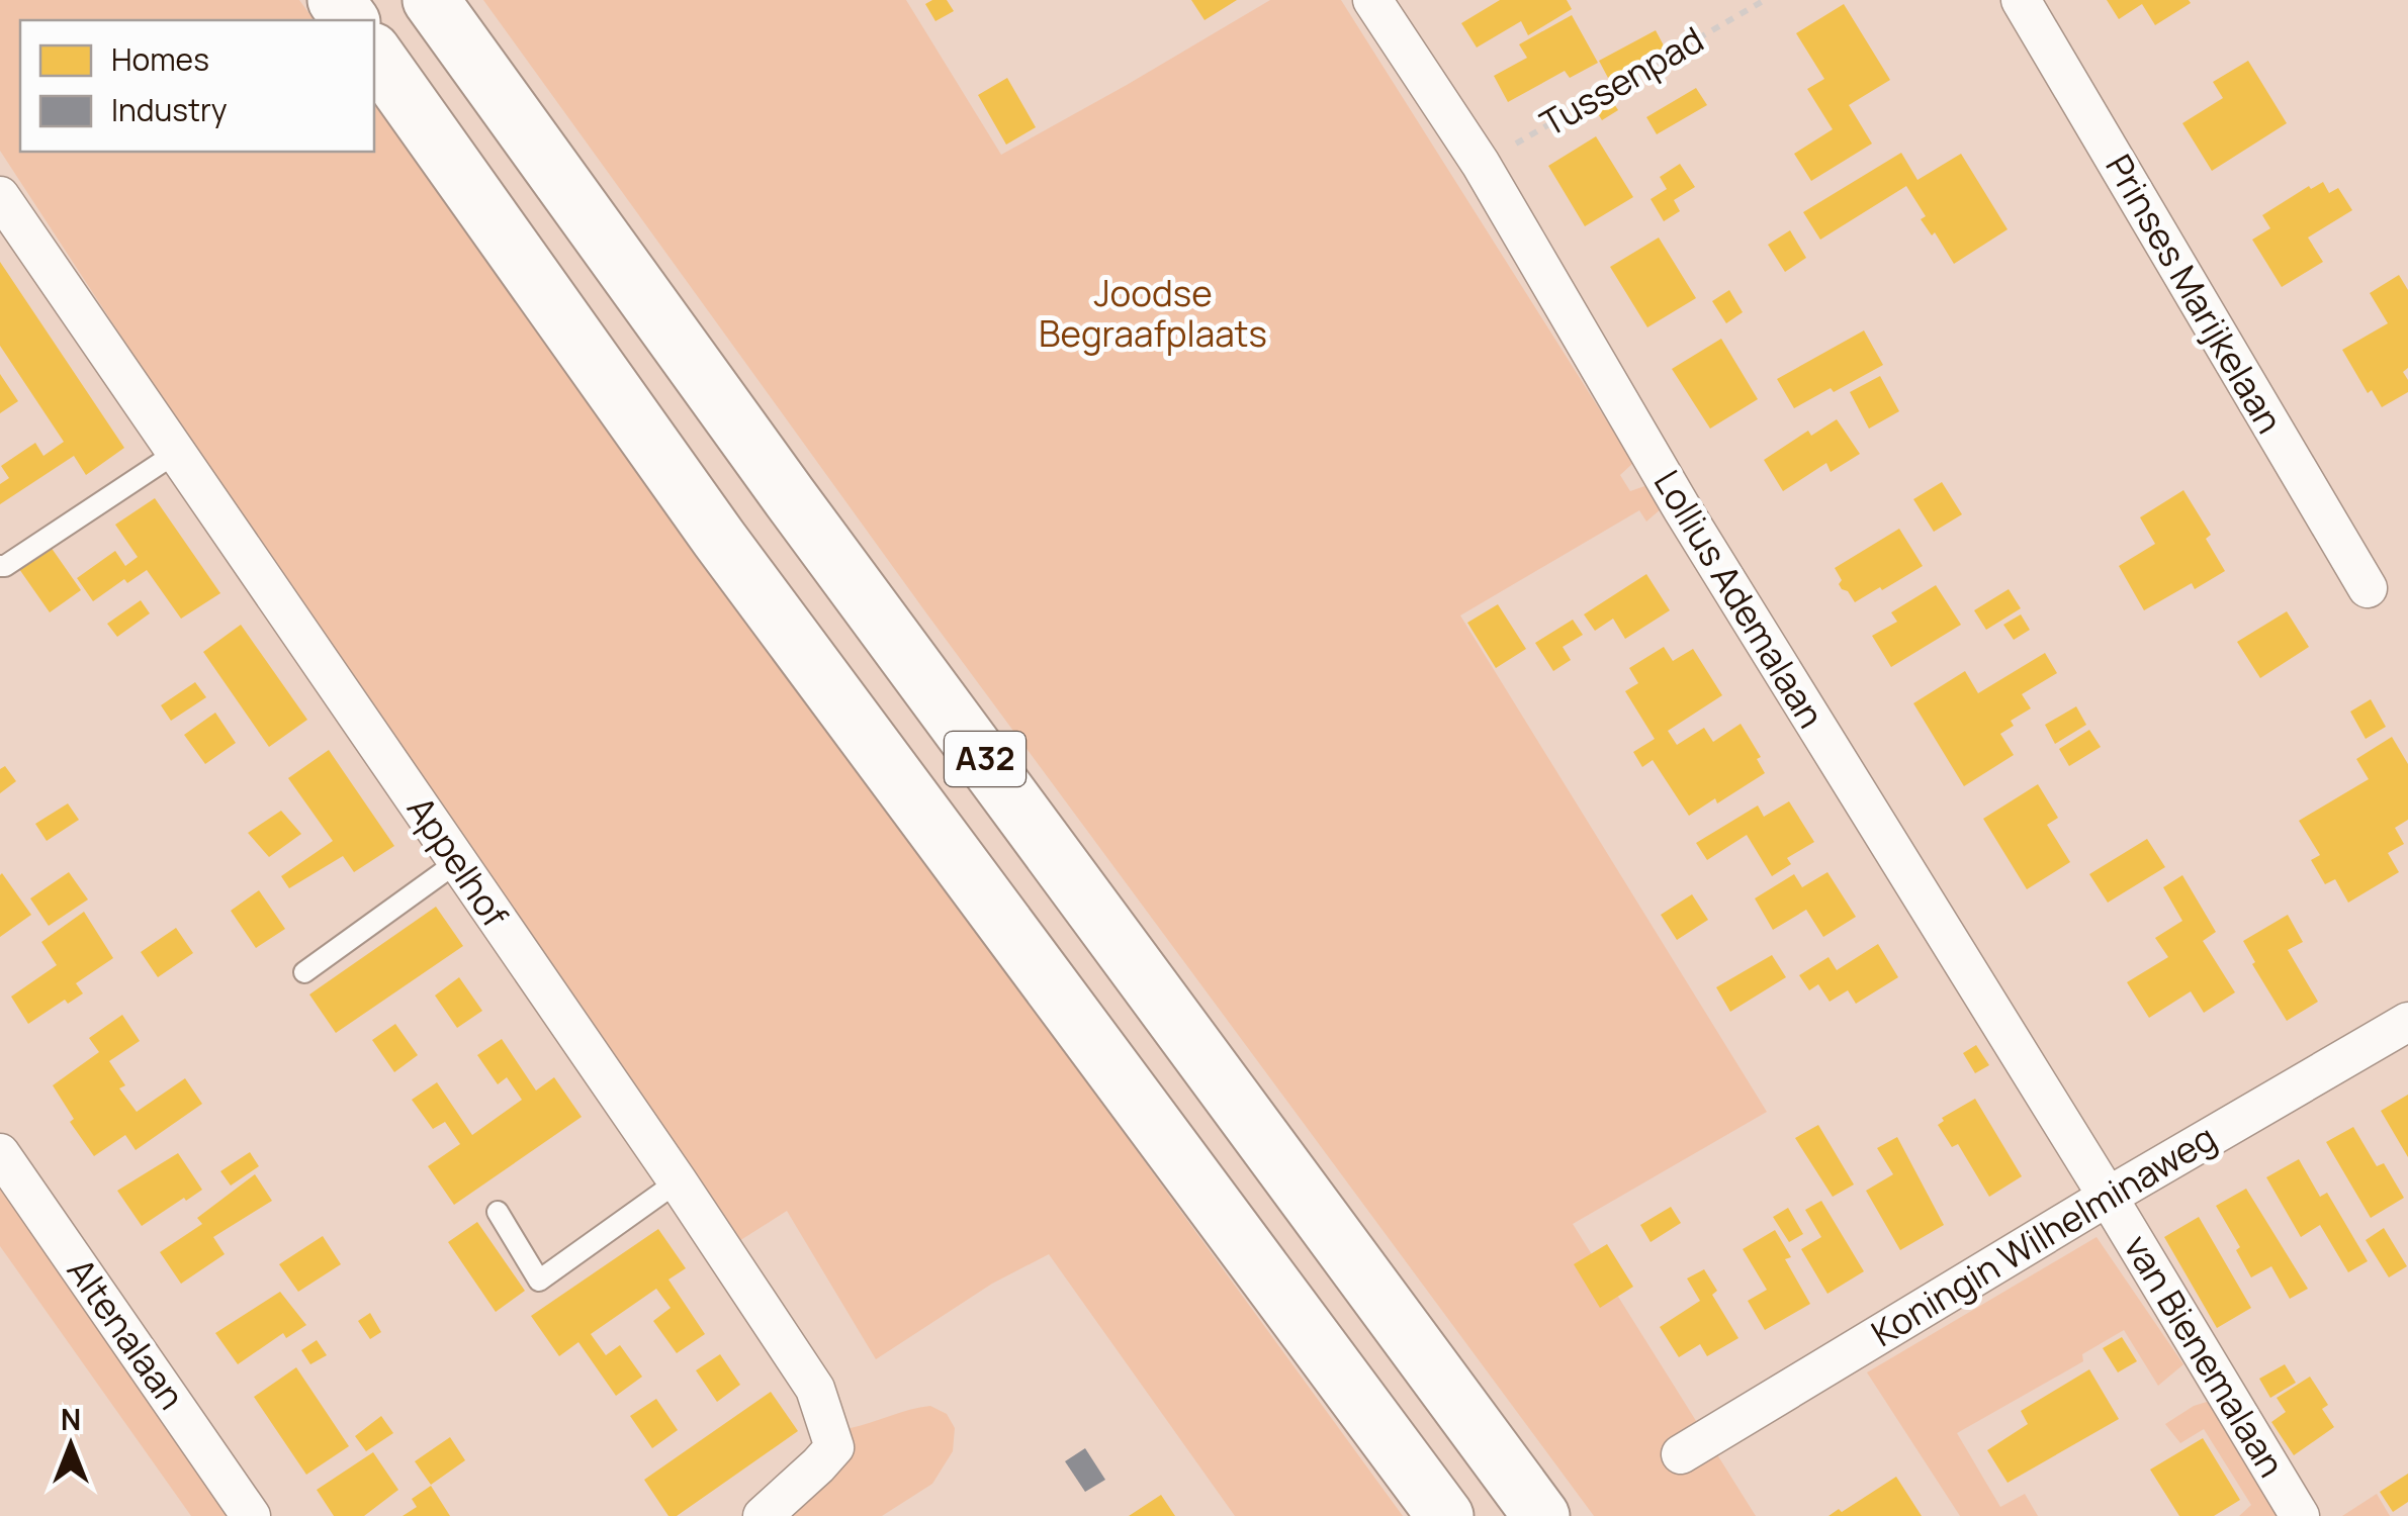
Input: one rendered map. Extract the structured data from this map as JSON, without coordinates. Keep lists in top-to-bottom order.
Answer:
{
  "streets": {
    "highway": ["A32"],
    "street": [
      "Prinses Marijkelaan",
      "Lollius Ademalaan",
      "Appelhof",
      "Koningin Wilhelminaweg",
      "Altenalaan",
      "van Bienemalaan"
    ],
    "path": ["Tussenpad"]
  },
  "crossings": [
    ["Tussenpad", "Lollius Ademalaan"],
    ["Lollius Ademalaan", "Koningin Wilhelminaweg"],
    ["Lollius Ademalaan", "van Bienemalaan"],
    ["Koningin Wilhelminaweg", "van Bienemalaan"]
  ],
  "parks": ["Joodse Begraafplaats"],
  "legend": ["Homes", "Industry"],
  "north": "top"
}
